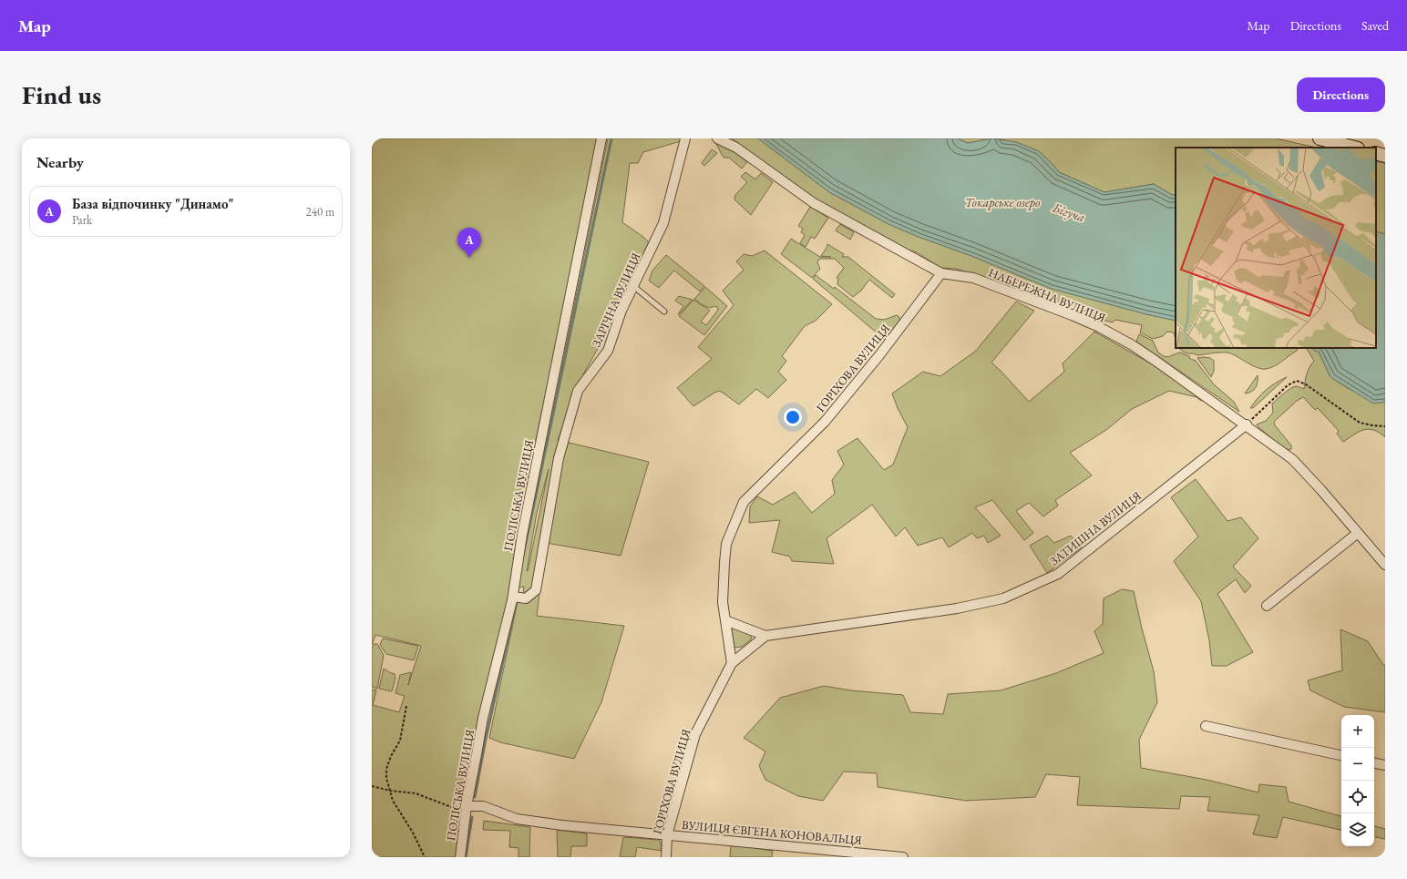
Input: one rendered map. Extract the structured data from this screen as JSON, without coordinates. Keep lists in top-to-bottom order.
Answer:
{
  "streets": {
    "street": [
      "НАБЕРЕЖНА ВУЛИЦЯ",
      "ЗАРІЧНА ВУЛИЦЯ",
      "ГОРІХОВА ВУЛИЦЯ",
      "ПОЛІСЬКА ВУЛИЦЯ",
      "ЗАТИШНА ВУЛИЦЯ",
      "ВУЛИЦЯ ЄВГЕНА КОНОВАЛЬЦЯ"
    ]
  },
  "crossings": [
    ["НАБЕРЕЖНА ВУЛИЦЯ", "ГОРІХОВА ВУЛИЦЯ"],
    ["НАБЕРЕЖНА ВУЛИЦЯ", "ЗАТИШНА ВУЛИЦЯ"],
    ["ЗАРІЧНА ВУЛИЦЯ", "ПОЛІСЬКА ВУЛИЦЯ"],
    ["ГОРІХОВА ВУЛИЦЯ", "ЗАТИШНА ВУЛИЦЯ"],
    ["ГОРІХОВА ВУЛИЦЯ", "ВУЛИЦЯ ЄВГЕНА КОНОВАЛЬЦЯ"],
    ["ПОЛІСЬКА ВУЛИЦЯ", "ВУЛИЦЯ ЄВГЕНА КОНОВАЛЬЦЯ"]
  ],
  "water": ["Токарське озеро", "Бігуча"],
  "page": {
    "header": "Map",
    "nav": ["Map", "Directions", "Saved"],
    "buttons": "Directions",
    "title": "Find us",
    "heading": "Nearby",
    "list": [
      {
        "mark": "A",
        "name": "База відпочинку \"Динамо\"",
        "note": "Park",
        "value": "240 m"
      }
    ],
    "pins": "A",
    "map_buttons": ["+", "−"]
  }
}
